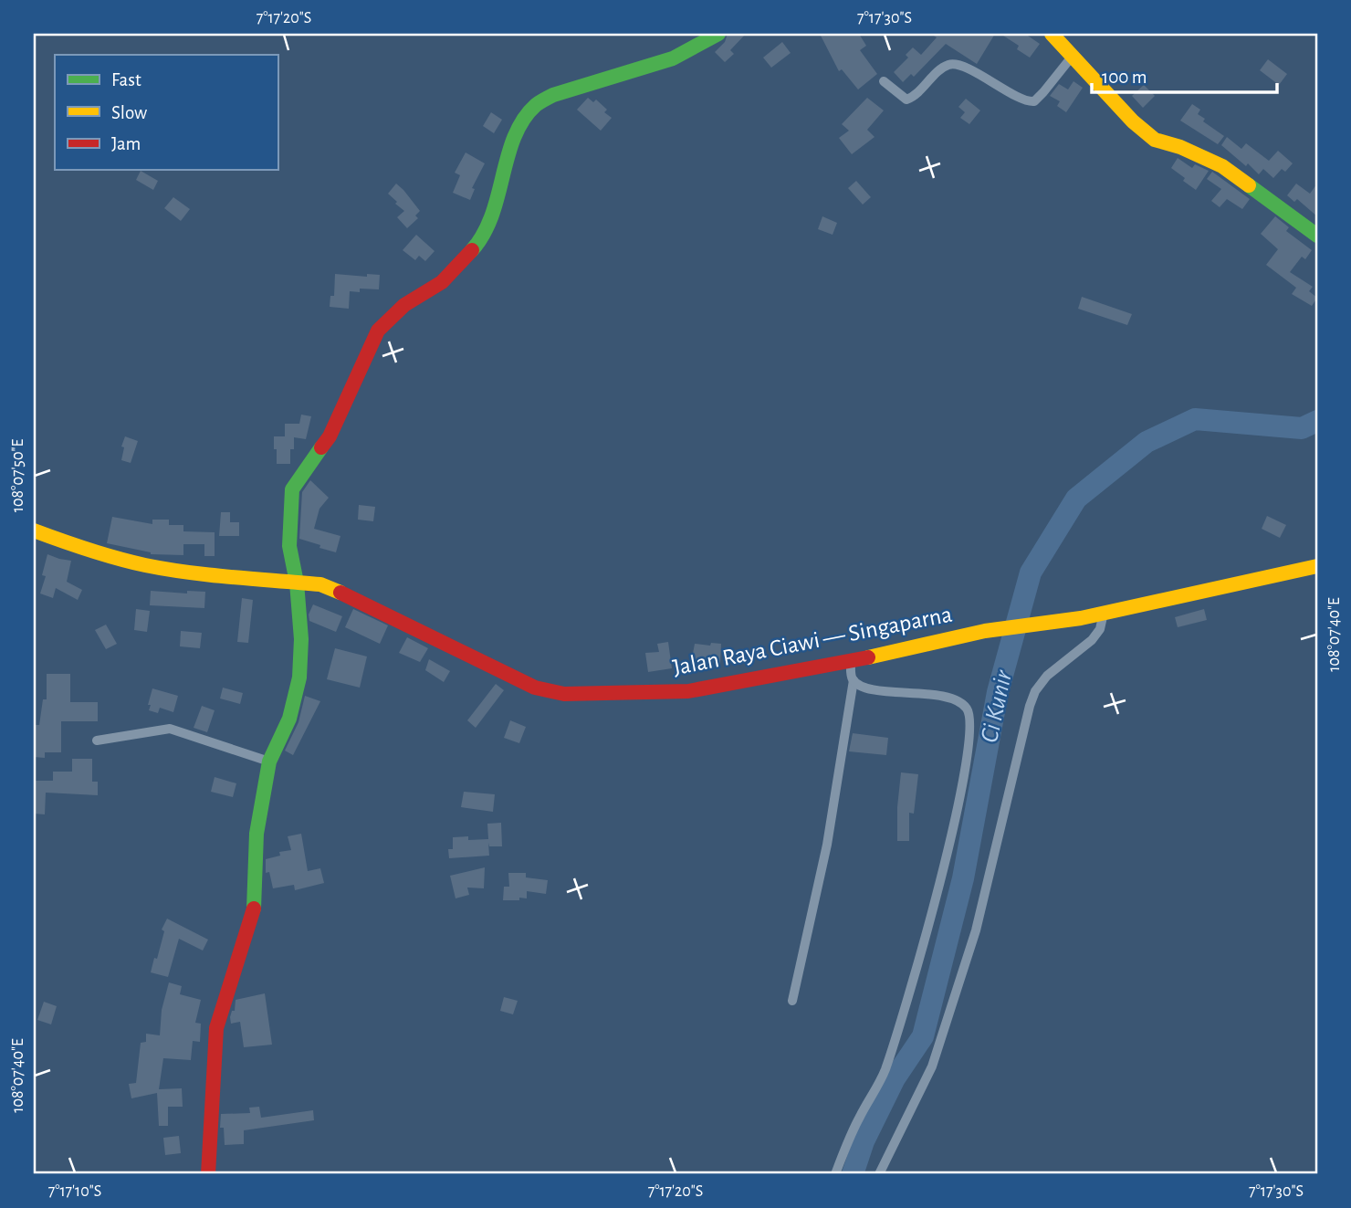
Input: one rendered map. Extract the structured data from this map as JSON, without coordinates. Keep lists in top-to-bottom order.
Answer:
{
  "streets": {
    "street": ["Jalan Raya Ciawi — Singaparna"]
  },
  "water": ["Ci Kunir"],
  "legend": ["Fast", "Slow", "Jam"],
  "scale_bar": "100 m",
  "coordinates": [
    "7°17'20\"S",
    "7°17'30\"S",
    "108°07'50\"E",
    "108°07'40\"E",
    "7°17'10\"S"
  ]
}
